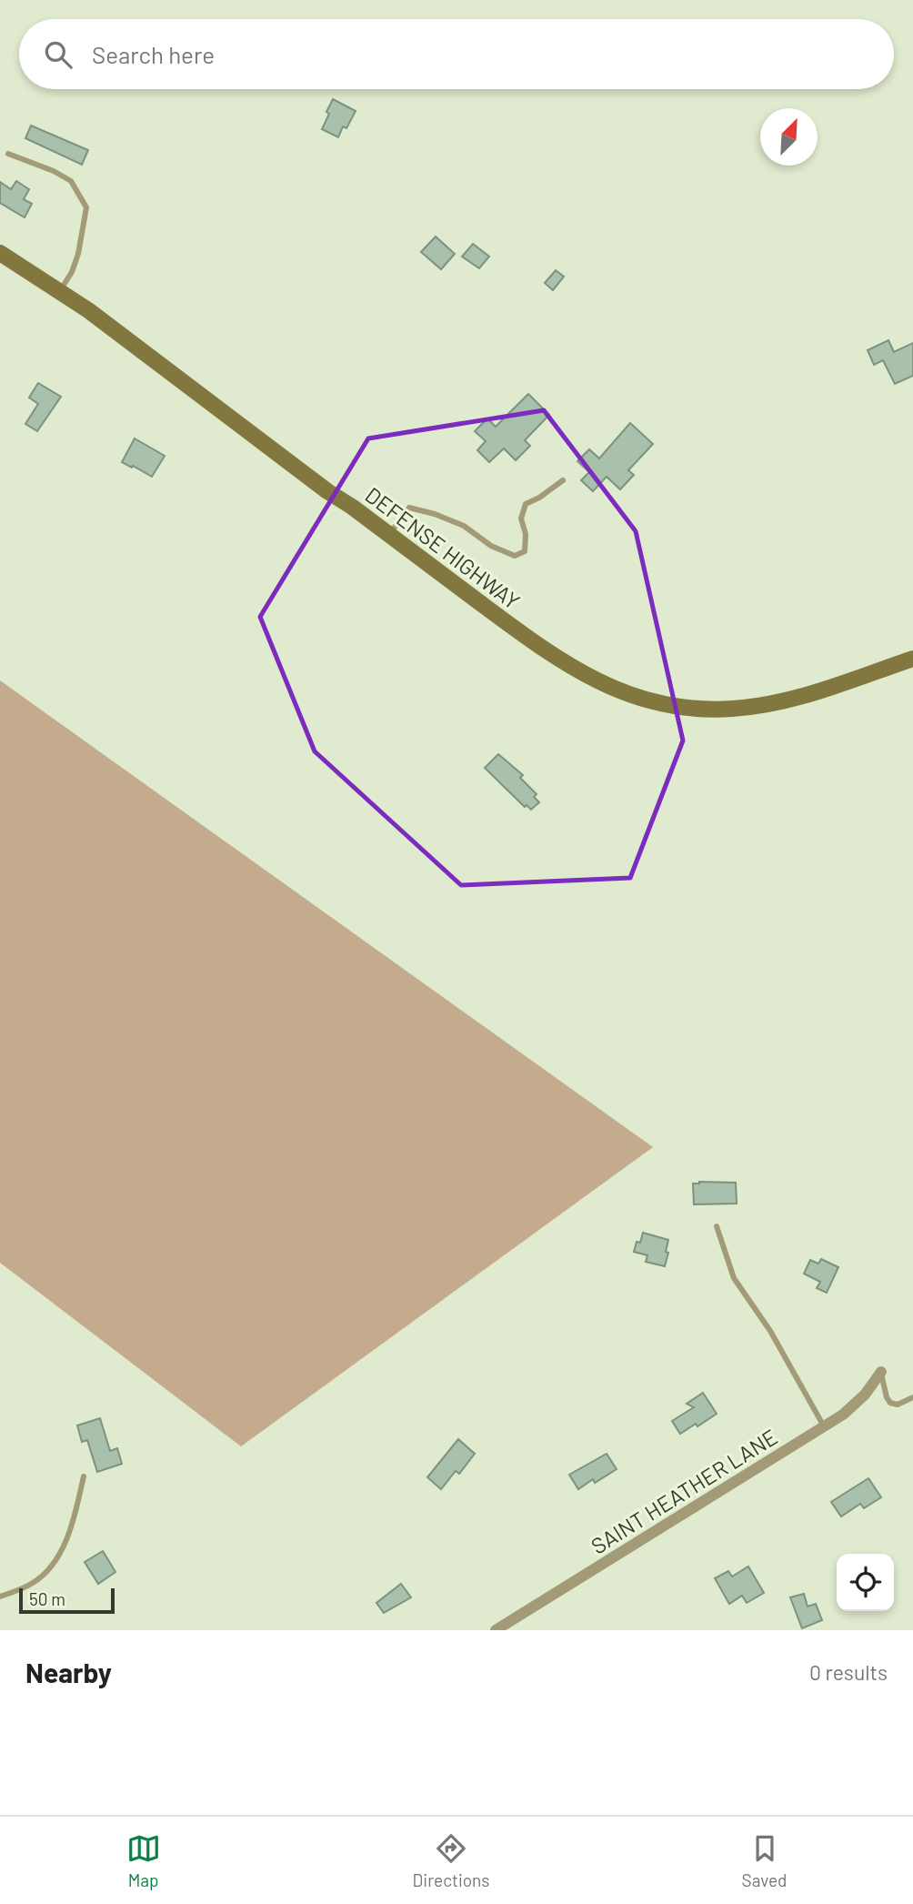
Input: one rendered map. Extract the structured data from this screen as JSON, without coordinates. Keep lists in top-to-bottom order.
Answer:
{
  "streets": {
    "main road": ["DEFENSE HIGHWAY"],
    "street": ["SAINT HEATHER LANE"]
  },
  "scale_bar": "50 m",
  "north": "top right",
  "page": {
    "search": "Search here",
    "scale": "50 m",
    "heading": ["Nearby", "0 results"],
    "nav": ["Map", "Directions", "Saved"]
  }
}
